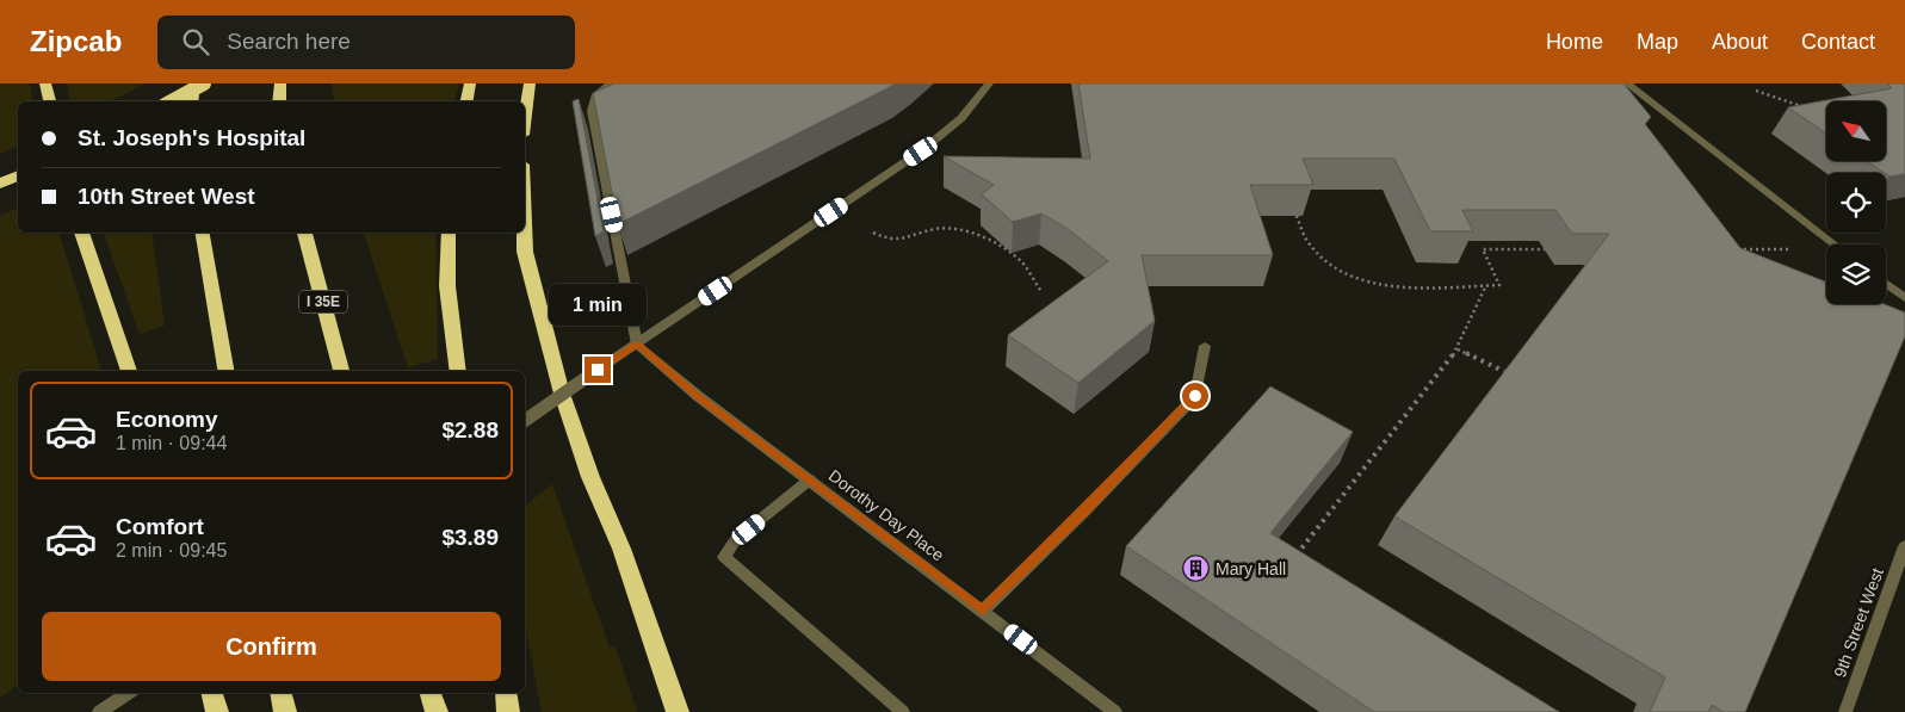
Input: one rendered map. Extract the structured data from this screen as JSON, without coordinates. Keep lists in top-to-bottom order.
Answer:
{
  "streets": {
    "highway": ["I 35E"],
    "street": ["Dorothy Day Place", "9th Street West"]
  },
  "places": {
    "building": ["Mary Hall"]
  },
  "north": "top left",
  "page": {
    "header": "Zipcab",
    "search": "Search here",
    "nav": [
      "Home",
      "Map",
      "About",
      "Contact"
    ],
    "banner": ["St. Joseph's Hospital", "10th Street West"],
    "bubble": "1 min",
    "list": [
      {
        "name": "Economy",
        "note": "1 min · 09:44",
        "value": "$2.88"
      },
      {
        "name": "Comfort",
        "note": "2 min · 09:45",
        "value": "$3.89"
      }
    ],
    "buttons": "Confirm"
  }
}
